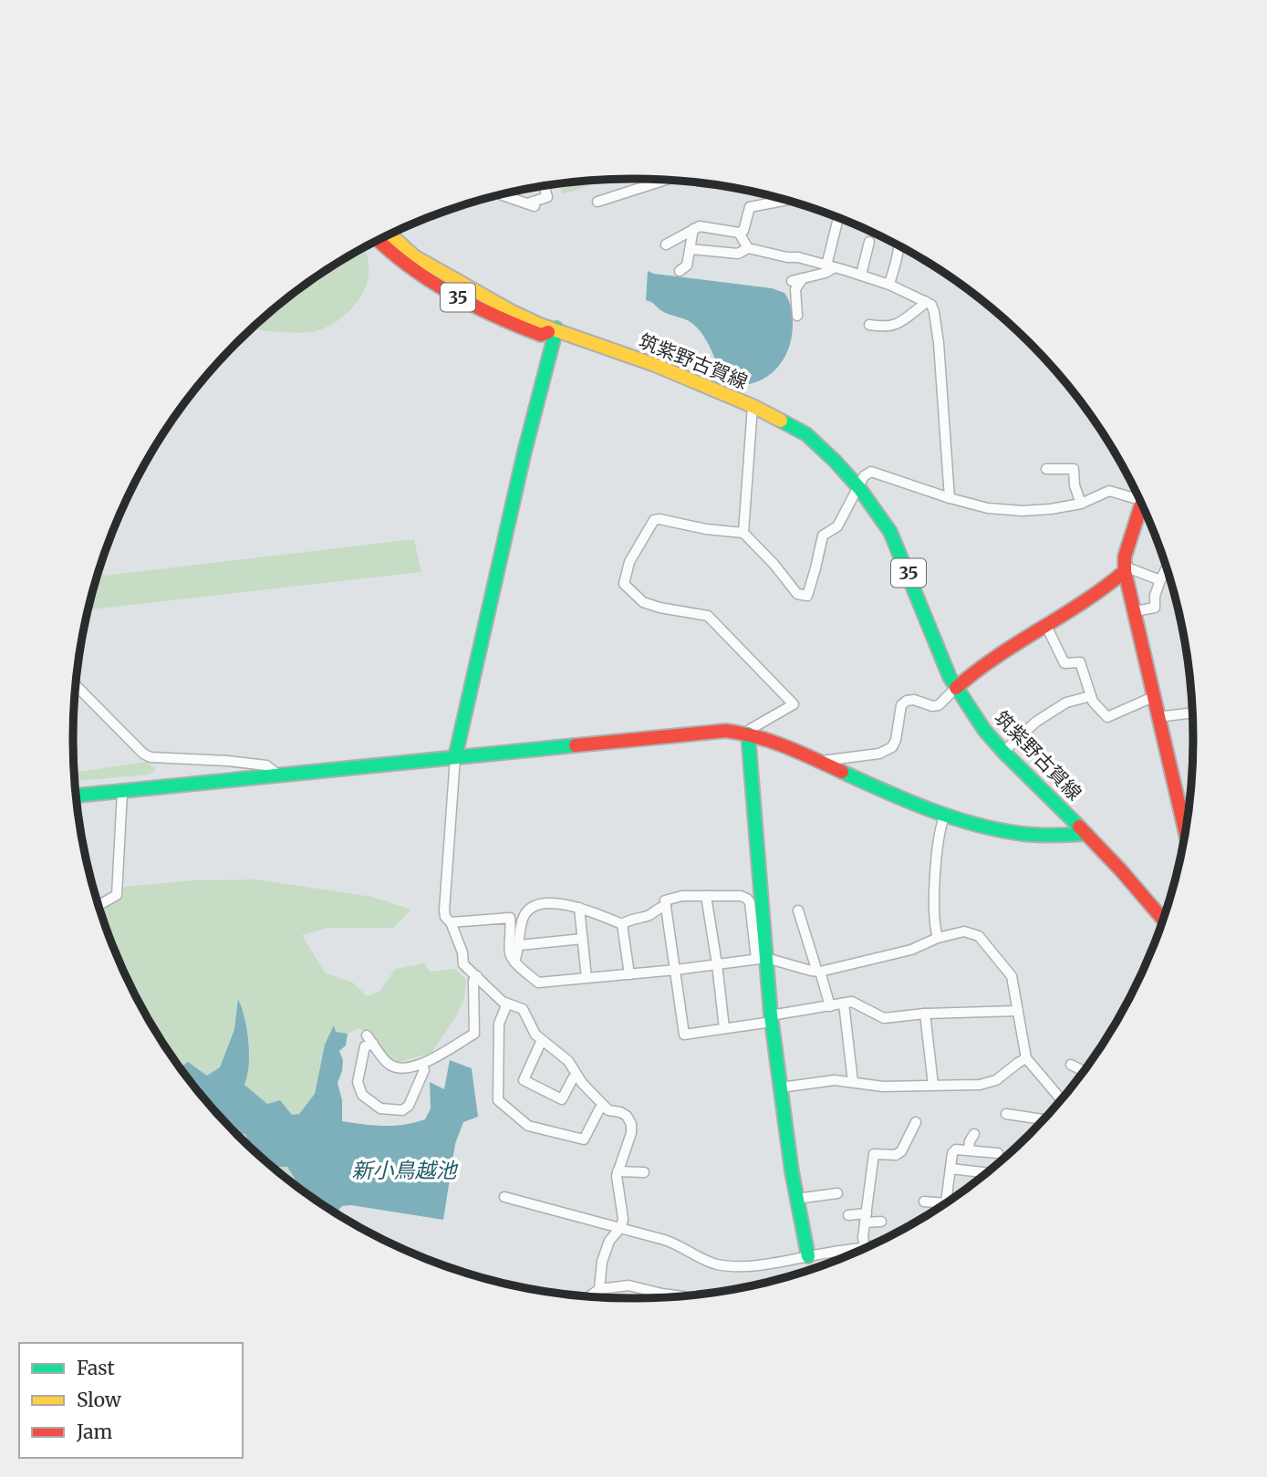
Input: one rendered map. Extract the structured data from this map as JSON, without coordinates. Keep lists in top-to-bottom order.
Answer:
{
  "streets": {
    "street": ["35", "筑紫野古賀線"]
  },
  "water": ["新小鳥越池"],
  "legend": ["Fast", "Slow", "Jam"]
}
